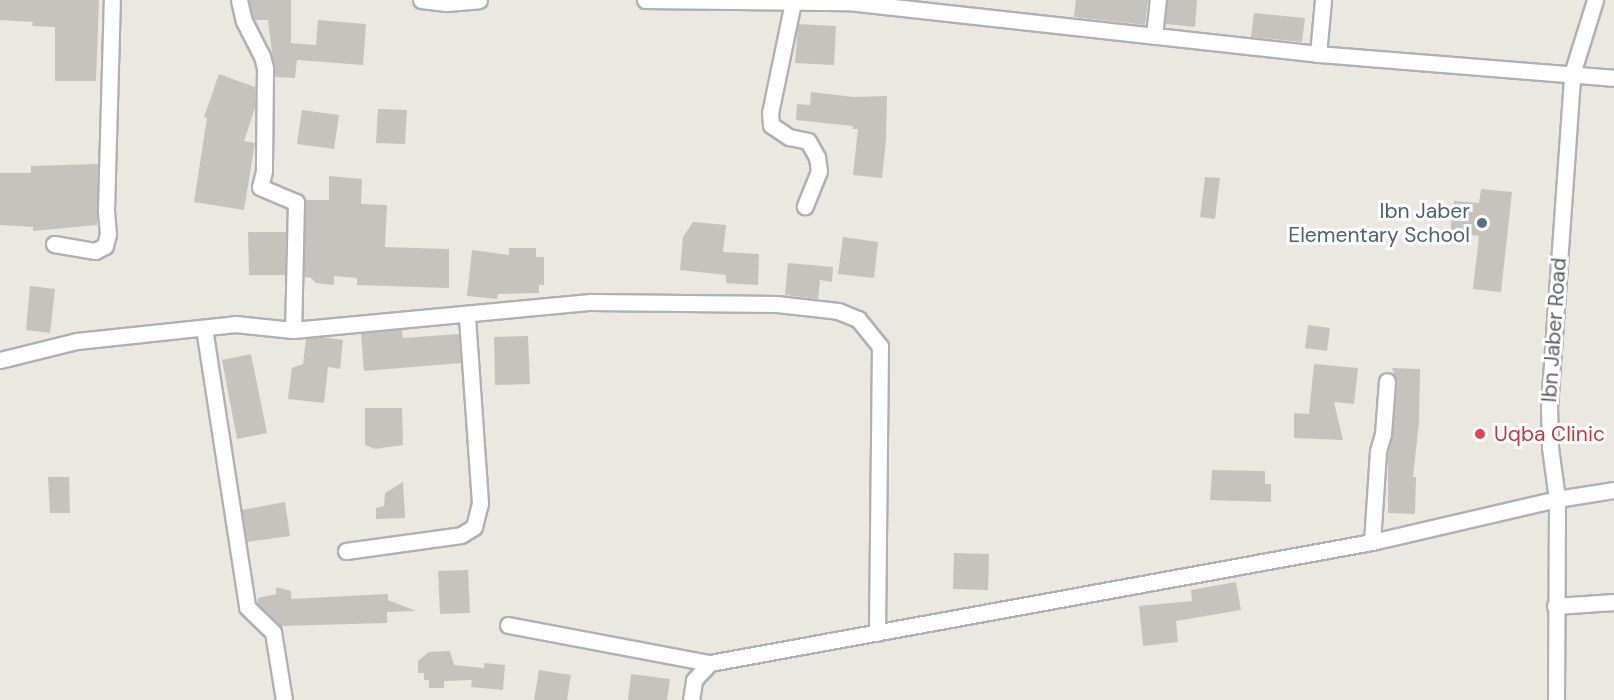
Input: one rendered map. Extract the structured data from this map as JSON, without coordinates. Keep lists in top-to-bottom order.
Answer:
{
  "streets": {
    "street": ["Ibn Jaber Road"]
  },
  "places": ["Ibn Jaber Elementary School", "Uqba Clinic"]
}
